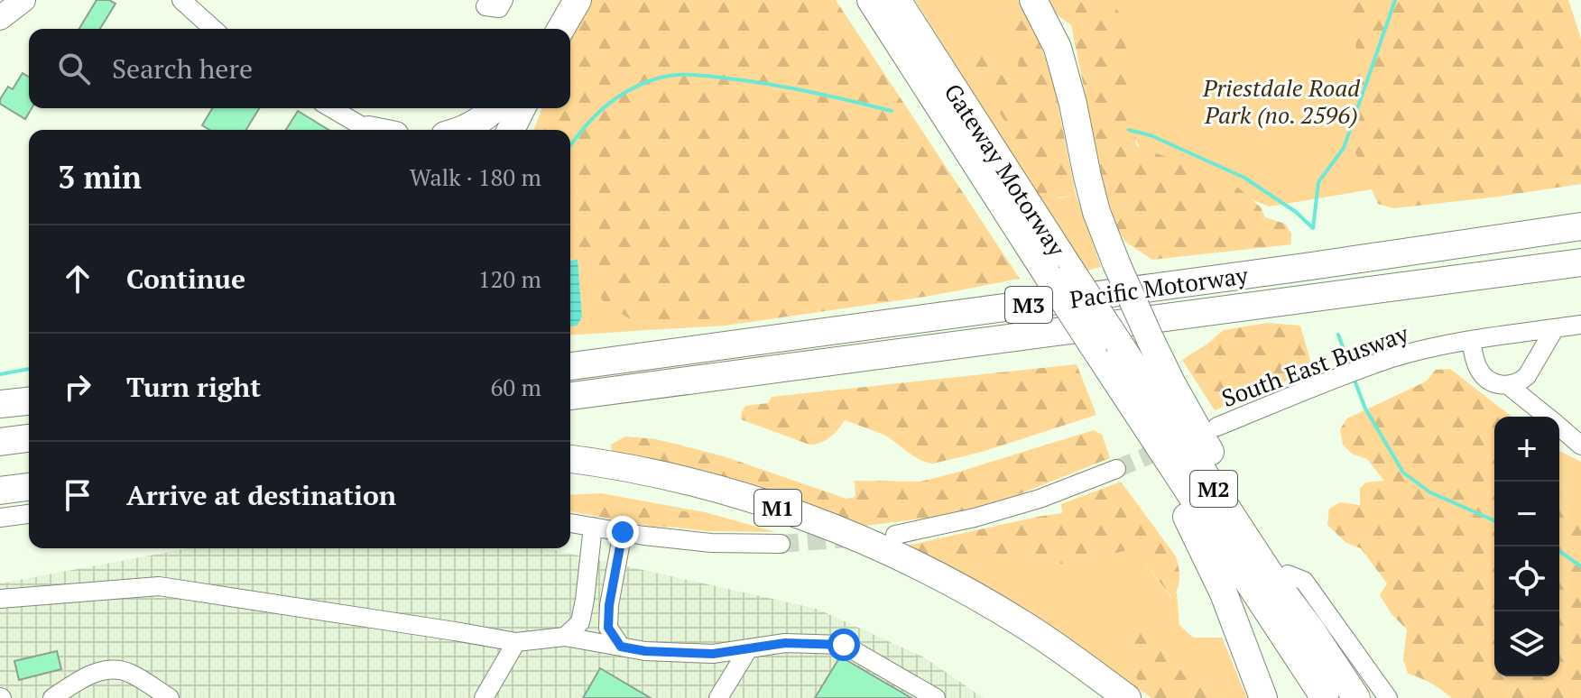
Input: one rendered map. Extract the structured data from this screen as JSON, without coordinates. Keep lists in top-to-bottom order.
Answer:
{
  "streets": {
    "highway": [
      "Gateway Motorway",
      "Pacific Motorway",
      "M3",
      "M2",
      "M1"
    ],
    "street": ["South East Busway"]
  },
  "parks": ["Priestdale Road Park (no. 2596)"],
  "page": {
    "search": "Search here",
    "heading": ["3 min", "Walk · 180 m"],
    "list": [
      ["Continue", "120 m"],
      ["Turn right", "60 m"],
      "Arrive at destination"
    ],
    "map_buttons": ["+", "−"]
  }
}
